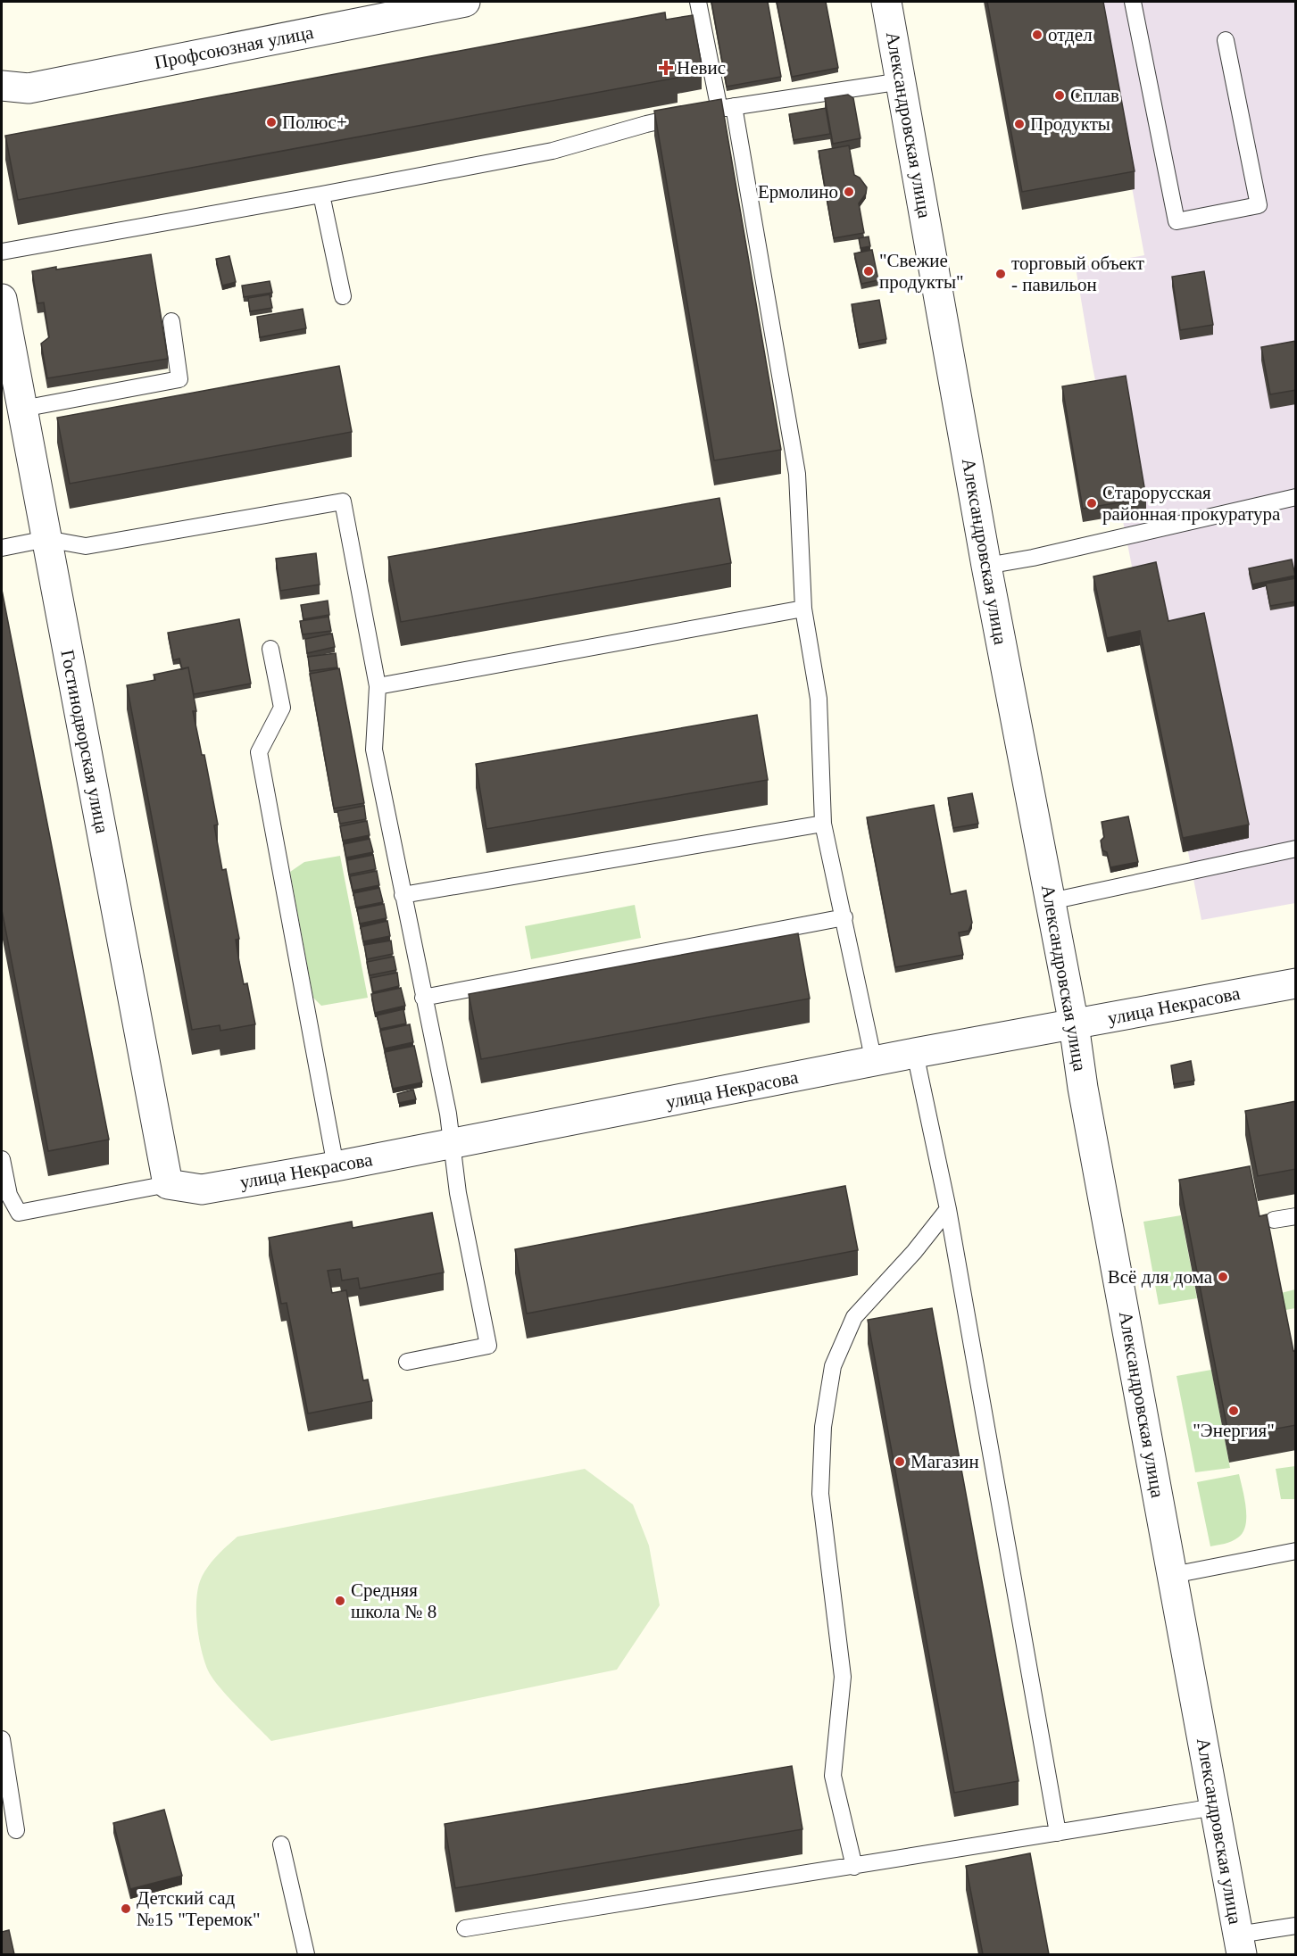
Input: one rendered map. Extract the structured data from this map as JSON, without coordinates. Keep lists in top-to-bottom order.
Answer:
{
  "streets": {
    "street": [
      "Профсоюзная улица",
      "Александровская улица",
      "Гостинодворская улица",
      "улица Некрасова"
    ]
  },
  "crossings": [
    ["Александровская улица", "улица Некрасова"],
    ["Гостинодворская улица", "улица Некрасова"]
  ],
  "places": {
    "other": [
      "отдел",
      "Сплав",
      "Полюс+",
      "Продукты",
      "Ермолино",
      "\"Свежие продукты\"",
      "торговый объект - павильон",
      "Старорусская районная прокуратура",
      "Всё для дома",
      "\"Энергия\"",
      "Магазин",
      "Средняя школа № 8",
      "Детский сад №15 \"Теремок\""
    ],
    "health": ["Невис"]
  }
}
